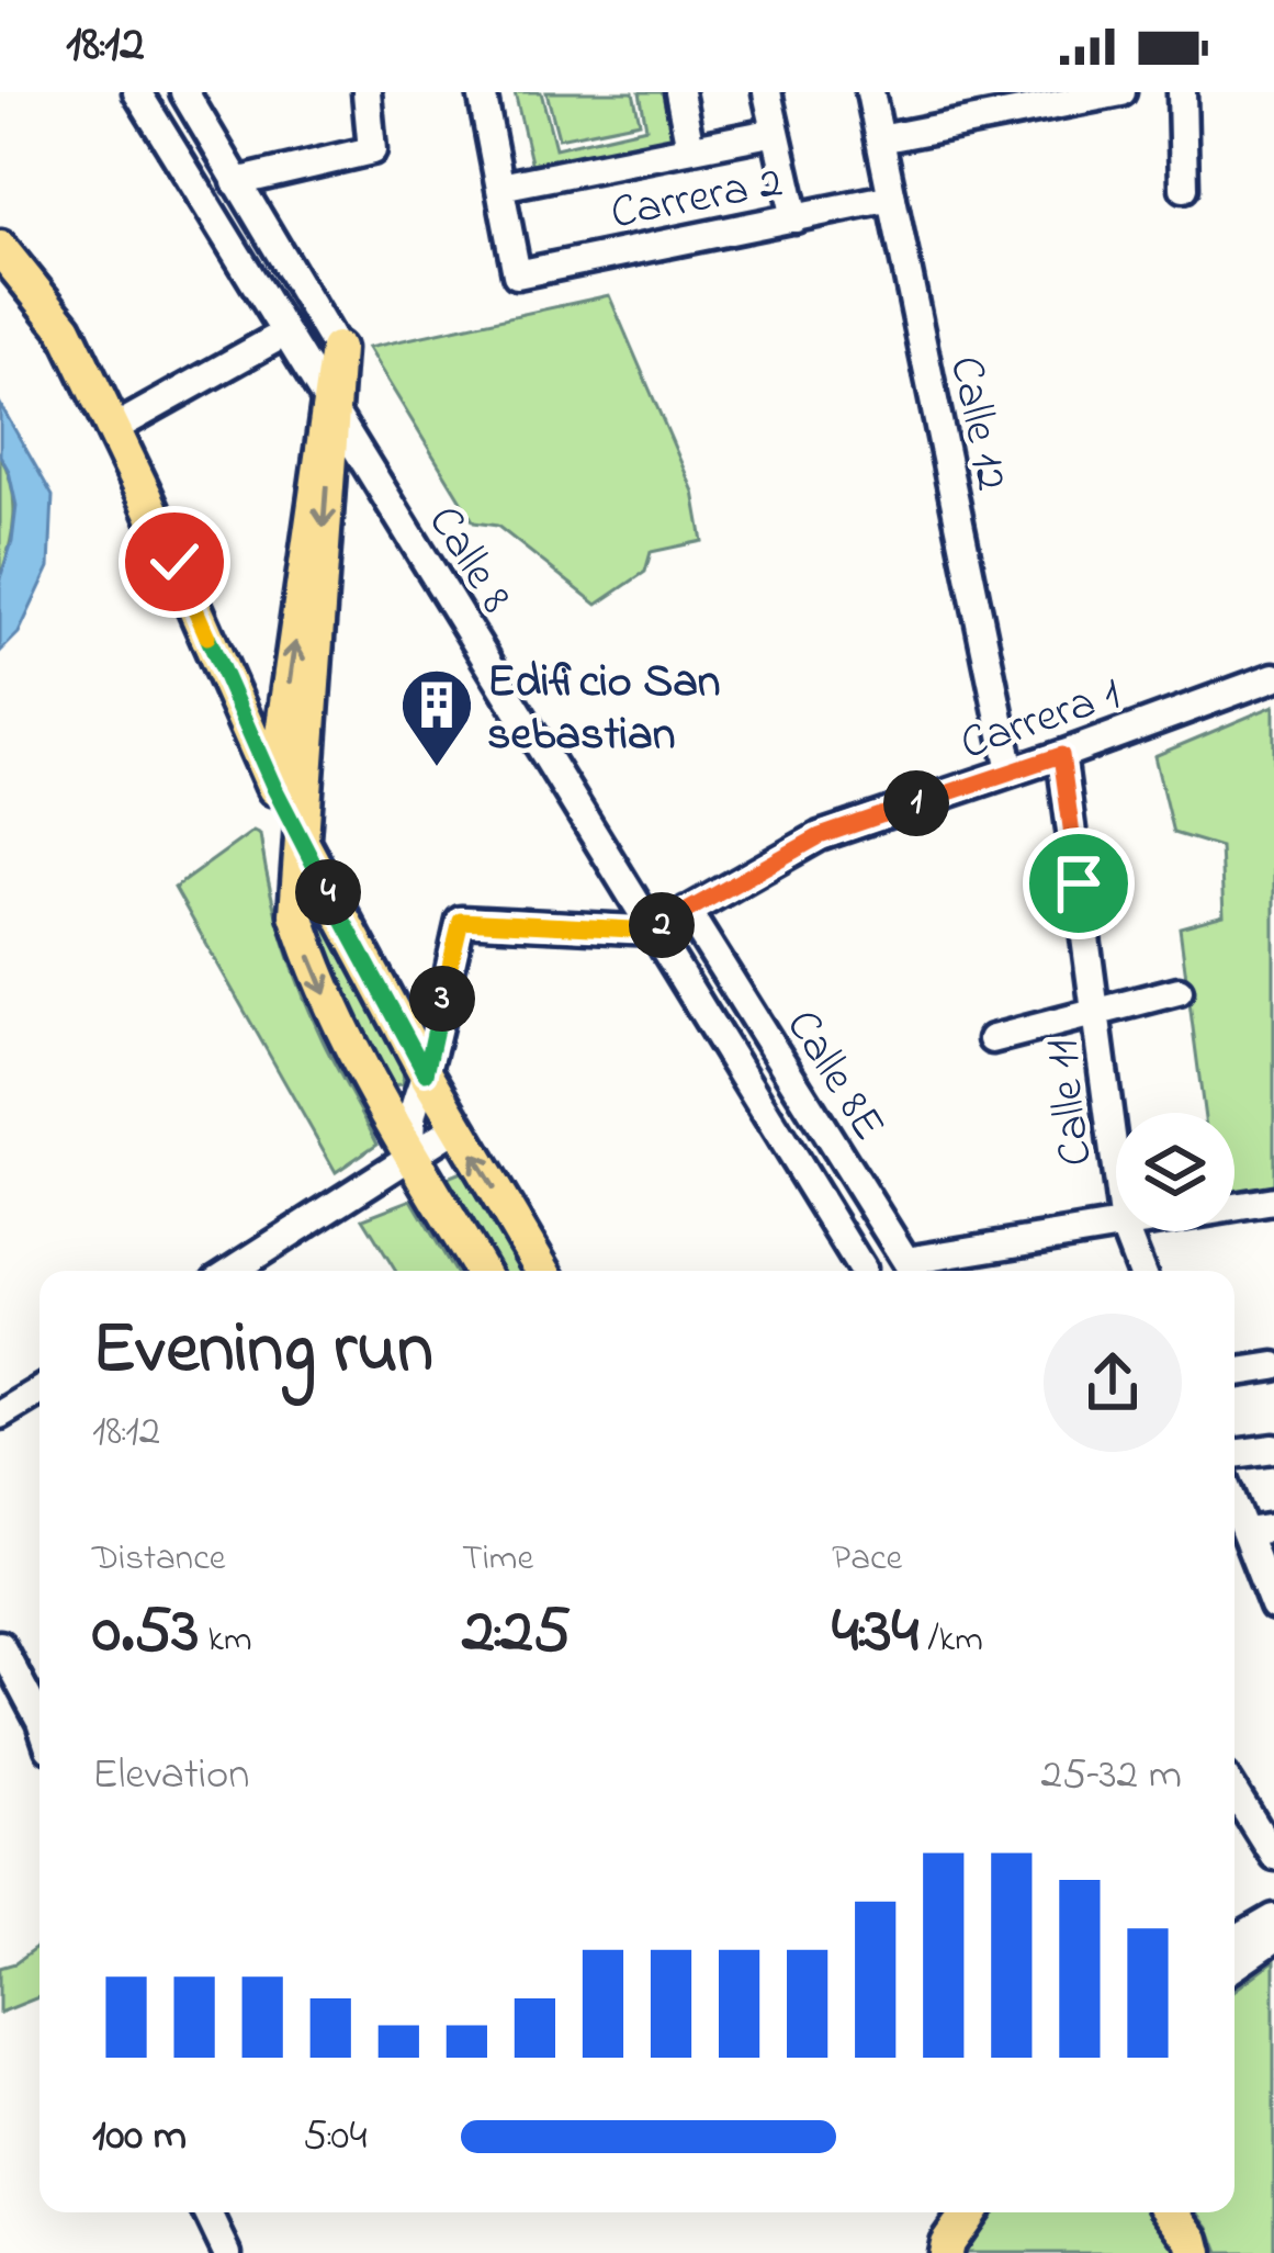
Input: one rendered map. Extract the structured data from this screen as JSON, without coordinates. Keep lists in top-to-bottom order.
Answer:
{
  "streets": {
    "street": [
      "Carrera 2",
      "Calle 12",
      "Calle 8",
      "Carrera 1",
      "Calle 8E",
      "Calle 11"
    ]
  },
  "crossings": [
    ["Carrera 2", "Calle 12"],
    ["Calle 12", "Carrera 1"],
    ["Calle 8", "Carrera 1"],
    ["Carrera 1", "Calle 8E"],
    ["Carrera 1", "Calle 11"]
  ],
  "places": {
    "building": ["Edificio San sebastian"]
  },
  "page": {
    "status": "18:12",
    "pins": [
      "1",
      "4",
      "2",
      "3"
    ],
    "heading": ["Evening run", "18:12"],
    "stats": [
      ["Distance", "0.53 km"],
      ["Time", "2:25"],
      ["Pace", "4:34 /km"]
    ],
    "chart": ["Elevation", "25–32 m"],
    "list": [
      {
        "name": "100 m",
        "note": "5:04"
      }
    ]
  }
}
